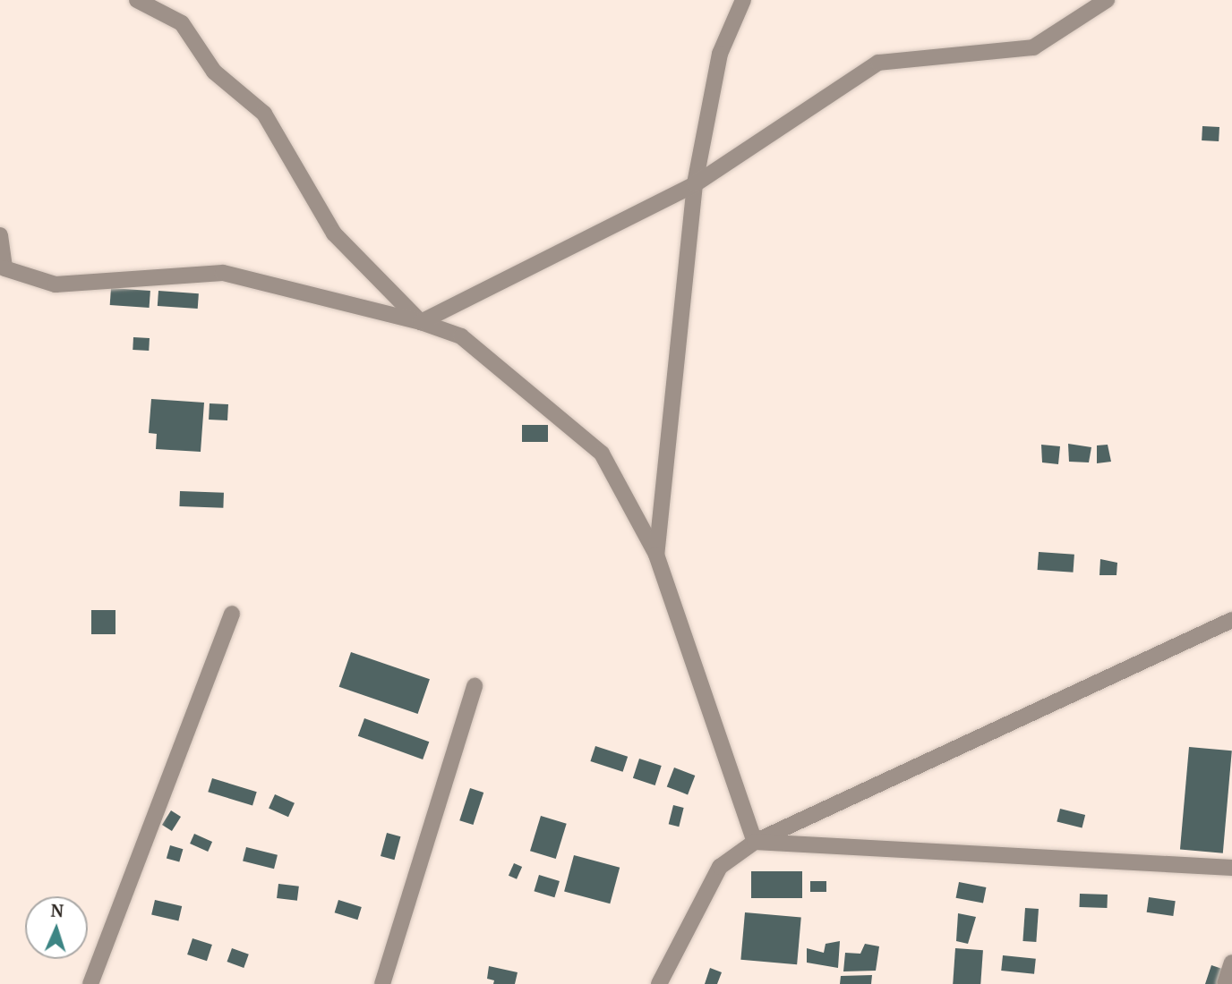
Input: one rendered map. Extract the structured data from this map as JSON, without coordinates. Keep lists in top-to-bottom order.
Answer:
{
  "north": "top"
}
